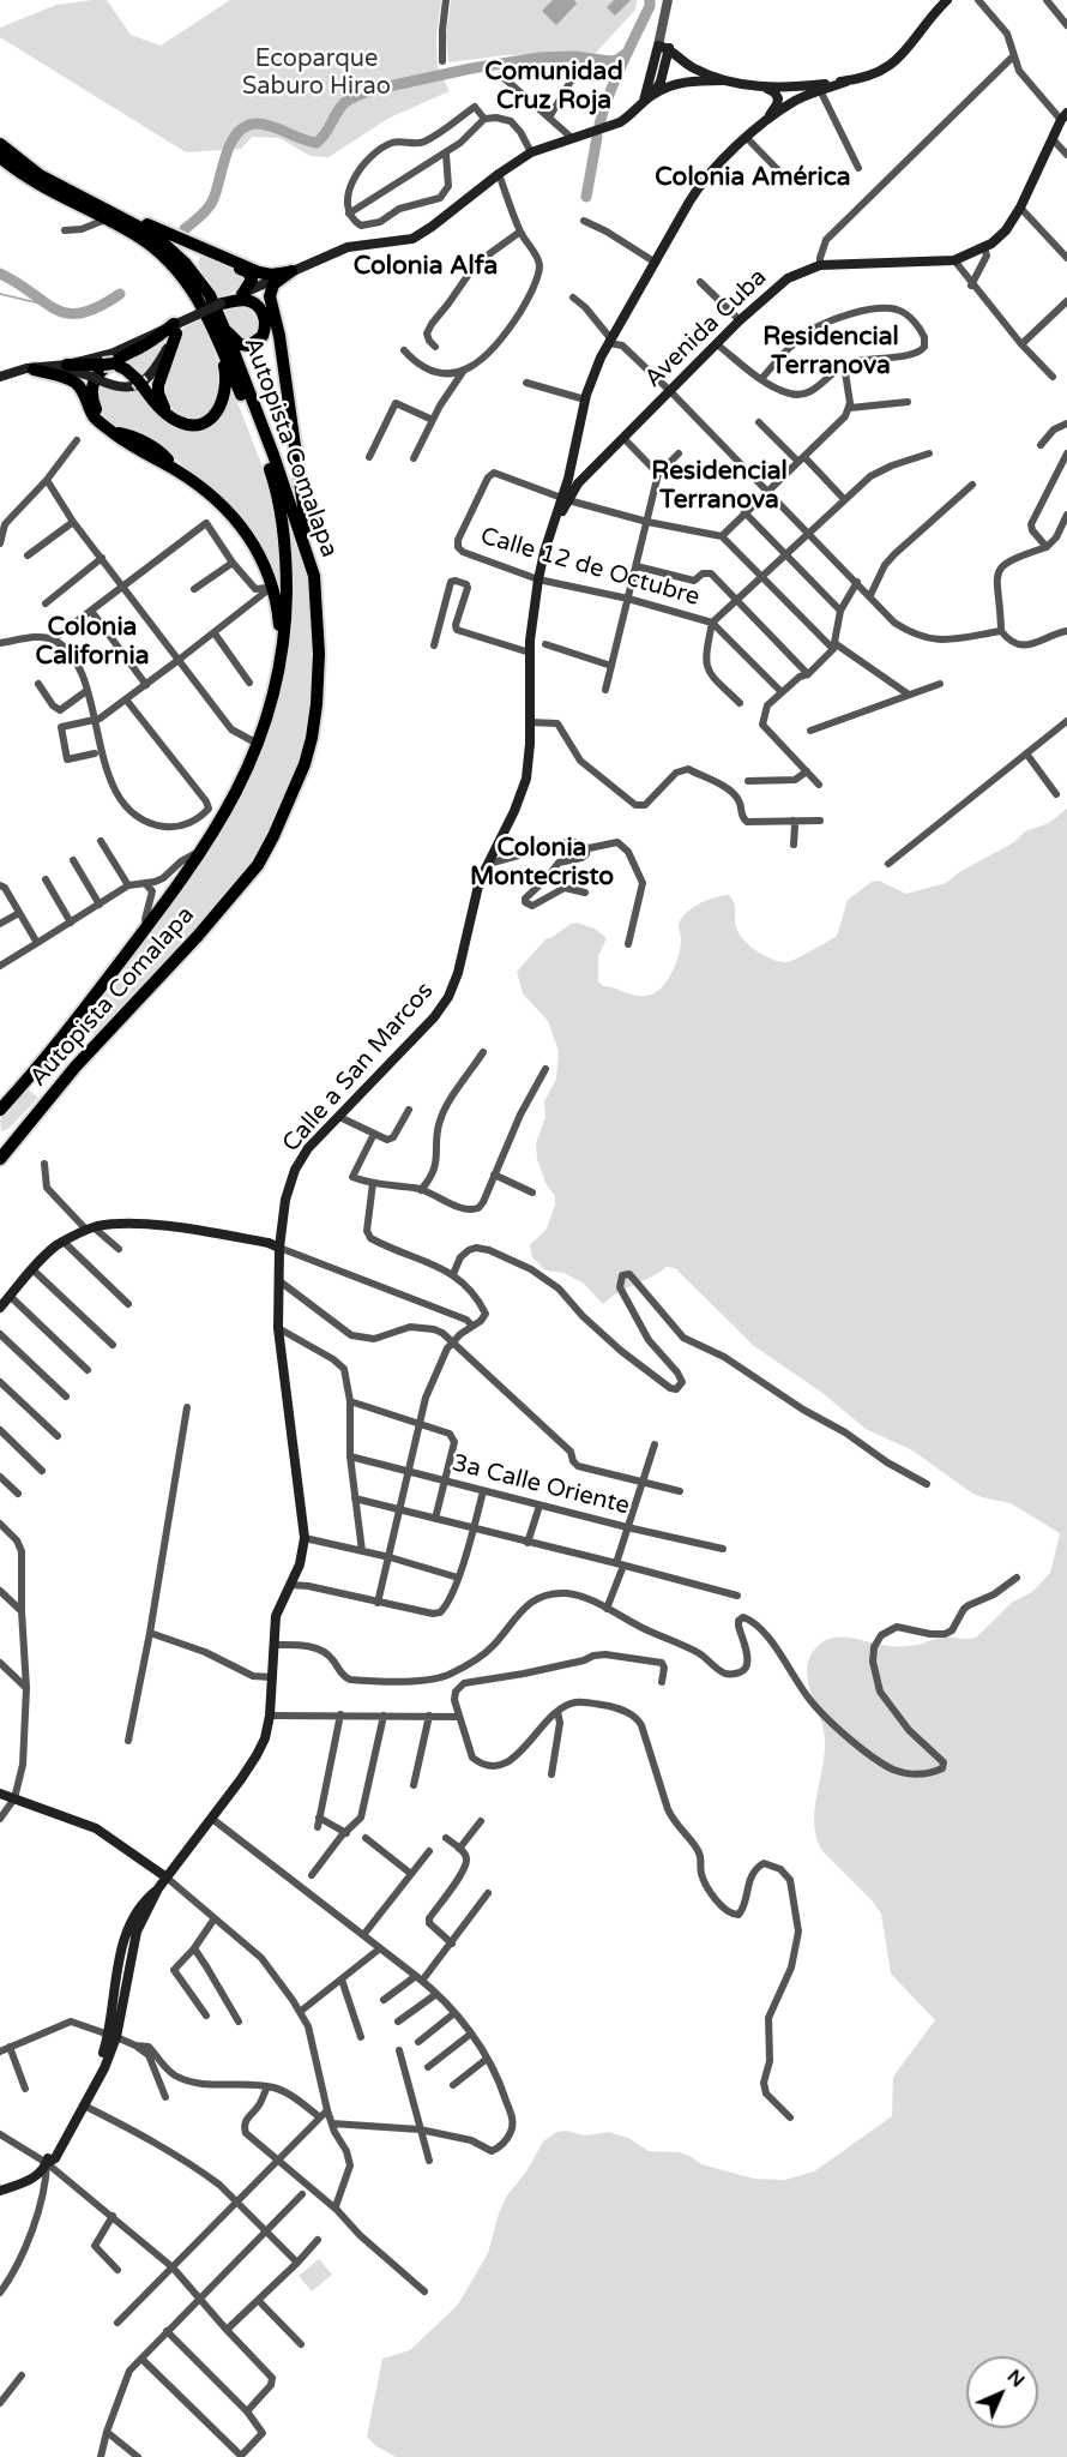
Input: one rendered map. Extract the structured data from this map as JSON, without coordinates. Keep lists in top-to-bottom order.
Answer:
{
  "streets": {
    "highway": ["Autopista Comalapa"],
    "main road": ["Avenida Cuba", "Calle a San Marcos"],
    "street": ["Calle 12 de Octubre", "3a Calle Oriente"]
  },
  "crossings": [
    ["Avenida Cuba", "Calle 12 de Octubre"],
    ["Avenida Cuba", "Calle a San Marcos"],
    ["Calle 12 de Octubre", "Calle a San Marcos"]
  ],
  "districts": [
    "Comunidad Cruz Roja",
    "Colonia América",
    "Colonia Alfa",
    "Residencial Terranova",
    "Residencial Terranova",
    "Colonia California",
    "Colonia Montecristo"
  ],
  "parks": ["Ecoparque Saburo Hirao"],
  "north": "top right"
}
